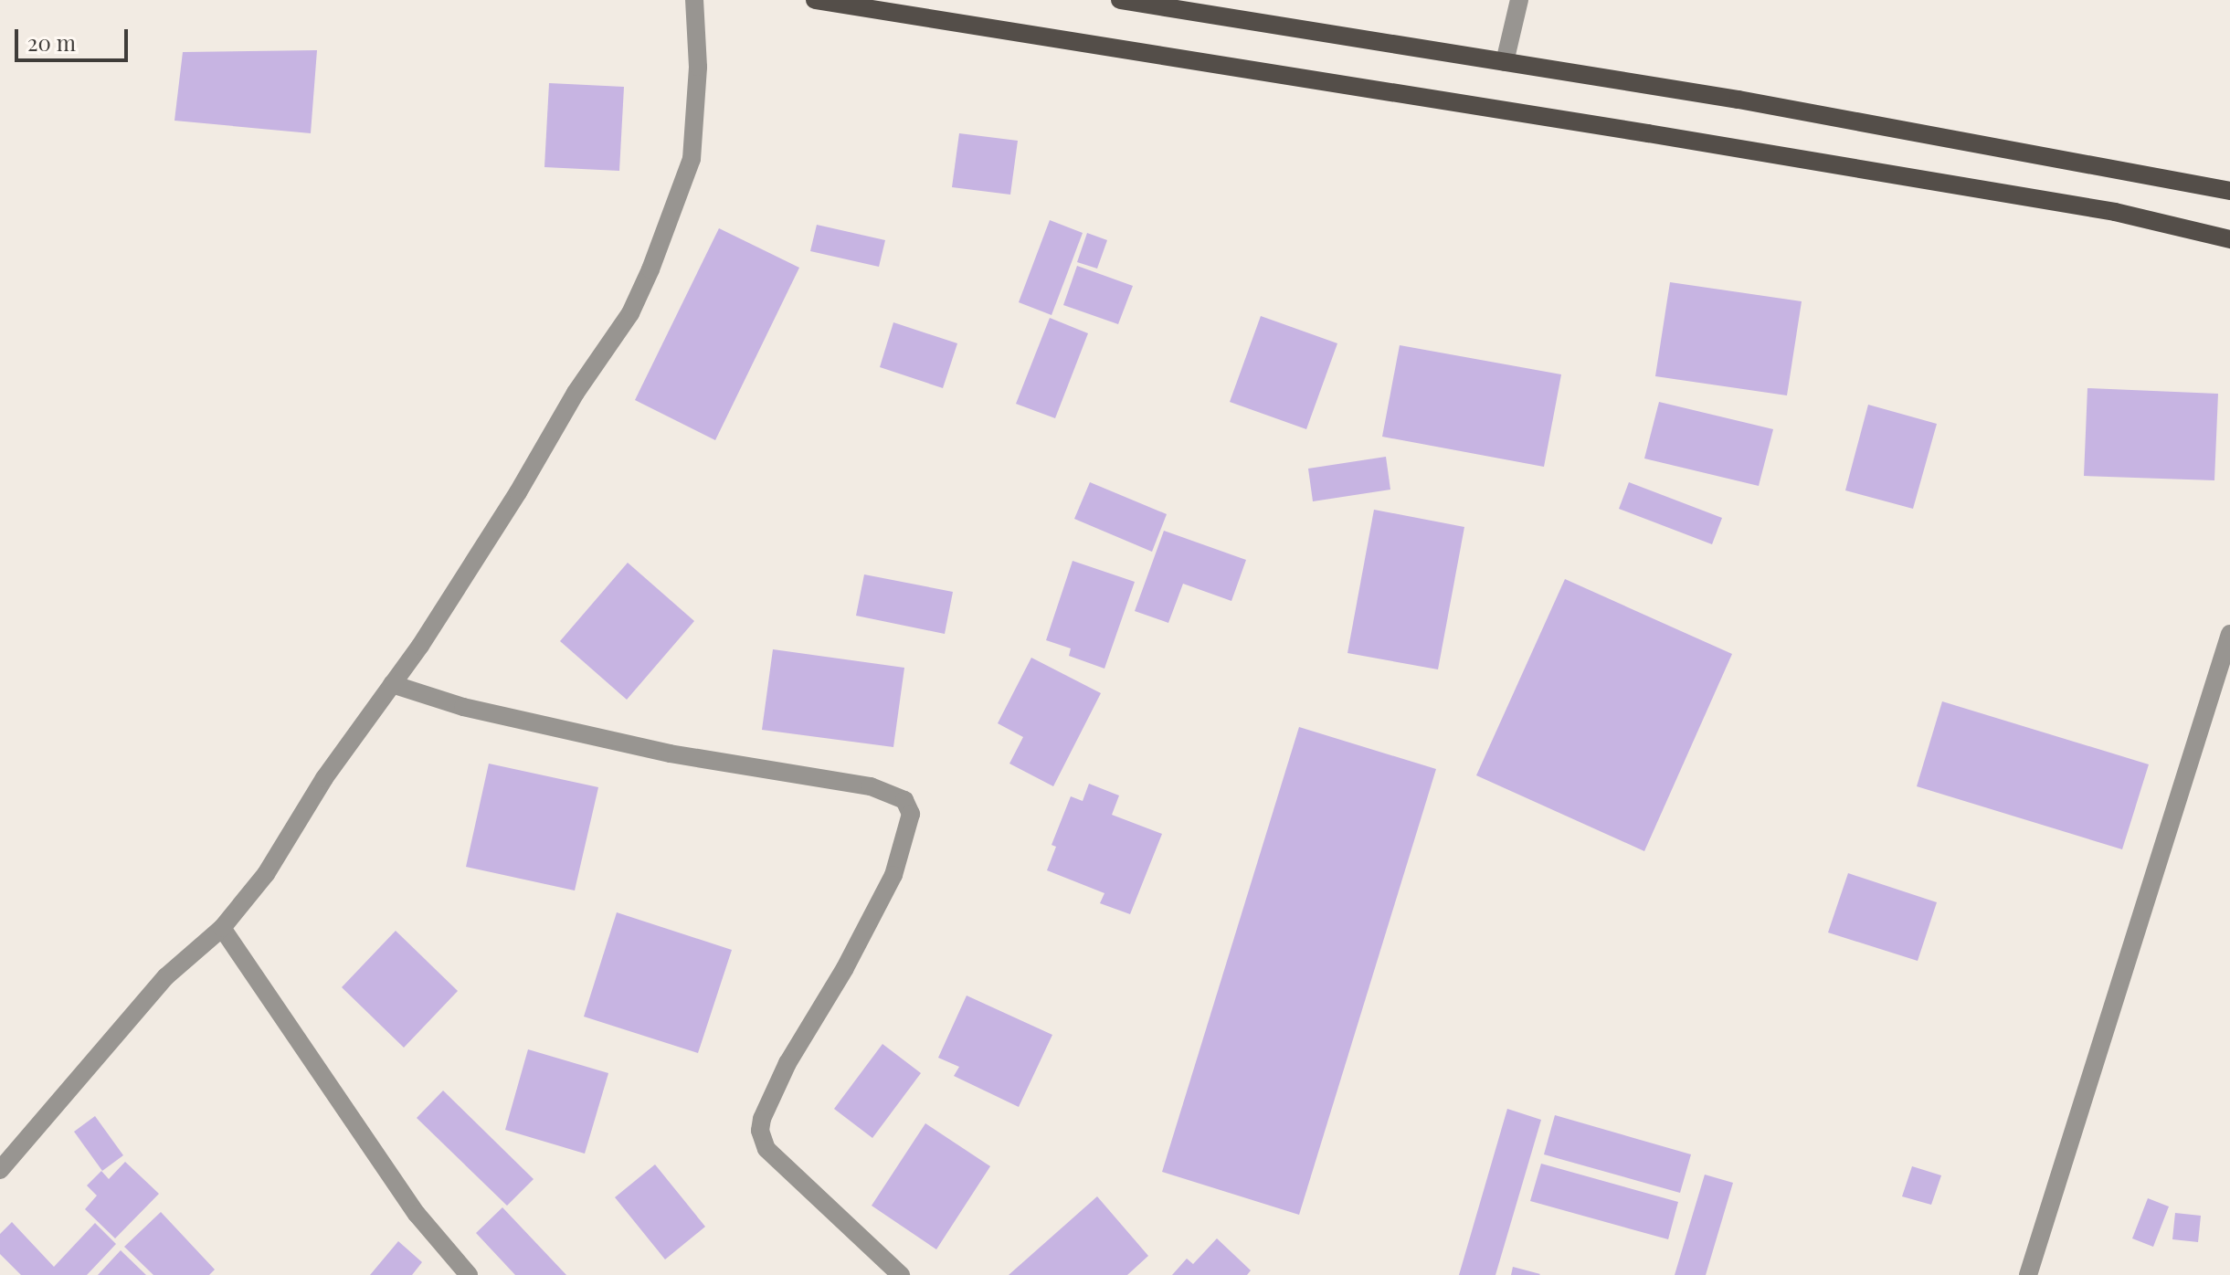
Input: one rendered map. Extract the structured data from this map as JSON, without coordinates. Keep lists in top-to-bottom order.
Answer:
{
  "scale_bar": "20 m"
}
